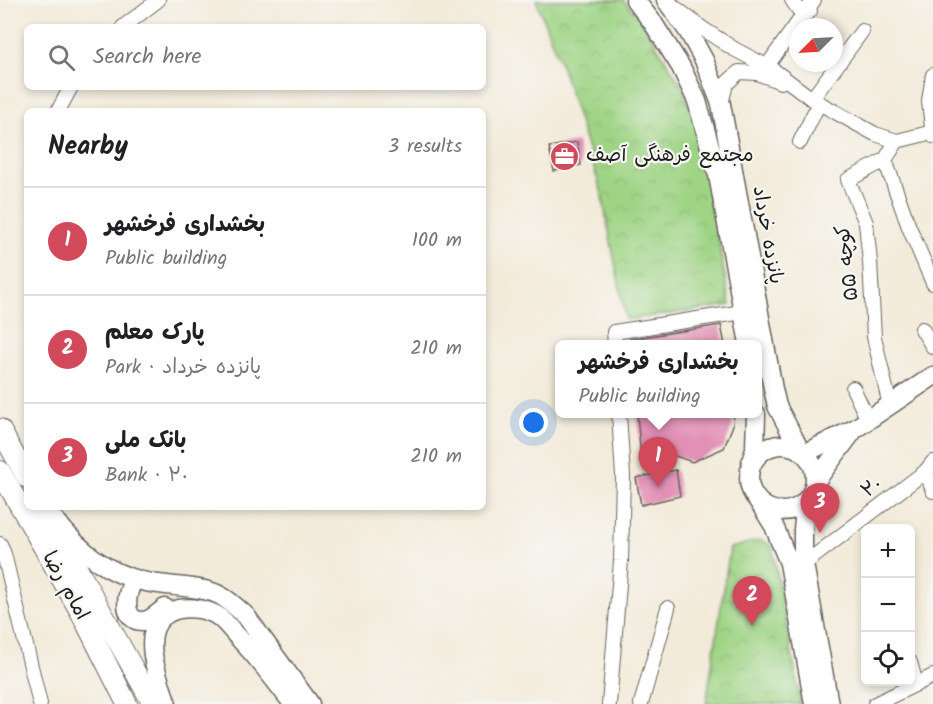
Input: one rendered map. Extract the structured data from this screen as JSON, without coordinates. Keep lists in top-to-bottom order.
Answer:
{
  "streets": {
    "highway": ["امام رضا"],
    "main road": ["پانزده خرداد"],
    "street": ["کوچه ۵۵", "۲۰"]
  },
  "places": {
    "office": ["مجتمع فرهنگی آصف"]
  },
  "north": "bottom left",
  "page": {
    "search": "Search here",
    "heading": ["Nearby", "3 results"],
    "list": [
      {
        "mark": "1",
        "name": "بخشداری فرخشهر",
        "note": "Public building",
        "value": "100 m"
      },
      {
        "mark": "2",
        "name": "پارک معلم",
        "note": "Park · پانزده خرداد",
        "value": "210 m"
      },
      {
        "mark": "3",
        "name": "بانک ملی",
        "note": "Bank · ۲۰",
        "value": "210 m"
      }
    ],
    "popup": ["بخشداری فرخشهر", "Public building"],
    "pins": ["1", "3", "2"],
    "map_buttons": ["+", "−"]
  }
}
